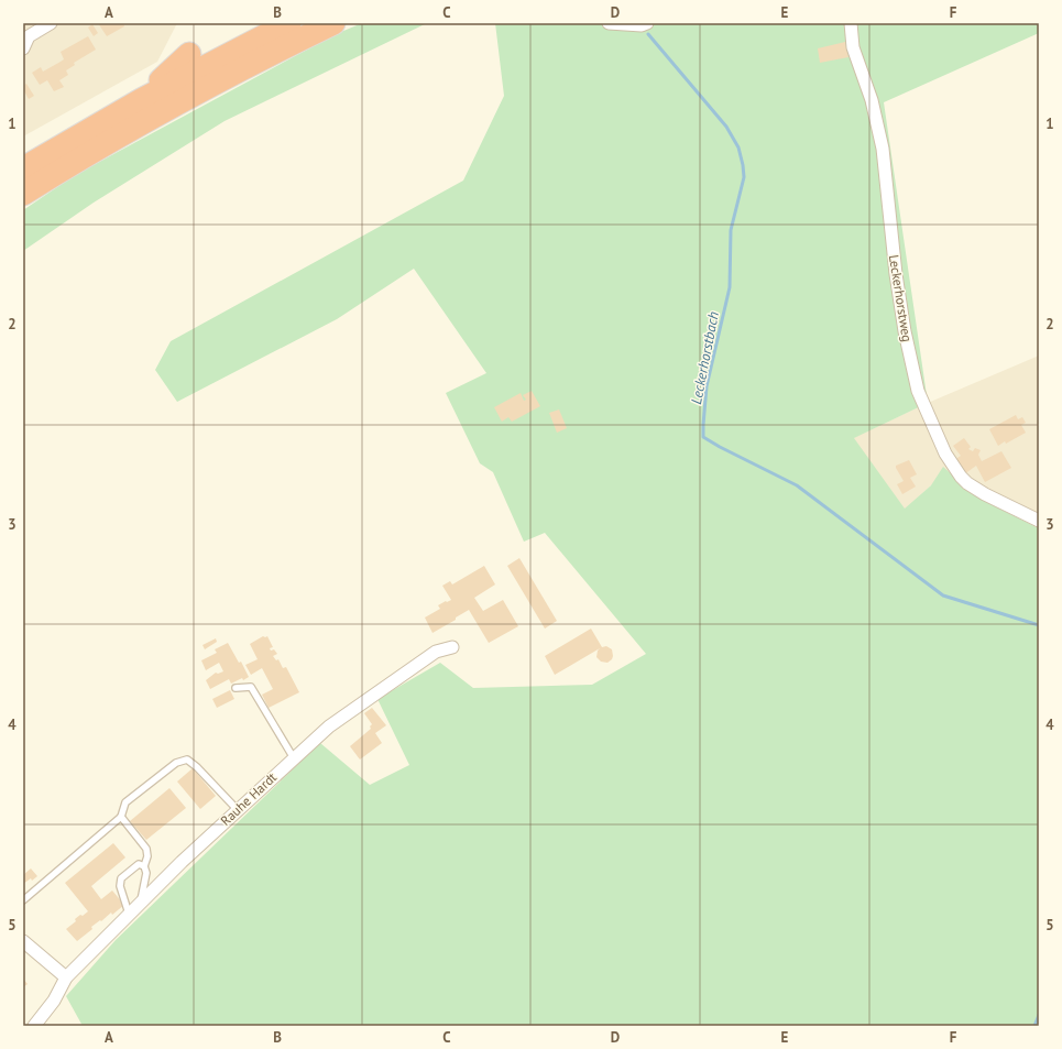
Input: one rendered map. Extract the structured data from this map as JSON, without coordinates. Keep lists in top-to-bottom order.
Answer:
{
  "streets": {
    "street": ["Leckerhorstweg", "Rauhe Hardt"]
  },
  "water": ["Leckerhorstbach"],
  "grid": {
    "columns": [
      "A",
      "B",
      "C",
      "D",
      "E",
      "F"
    ],
    "rows": [
      "1",
      "2",
      "3",
      "4",
      "5"
    ]
  }
}
